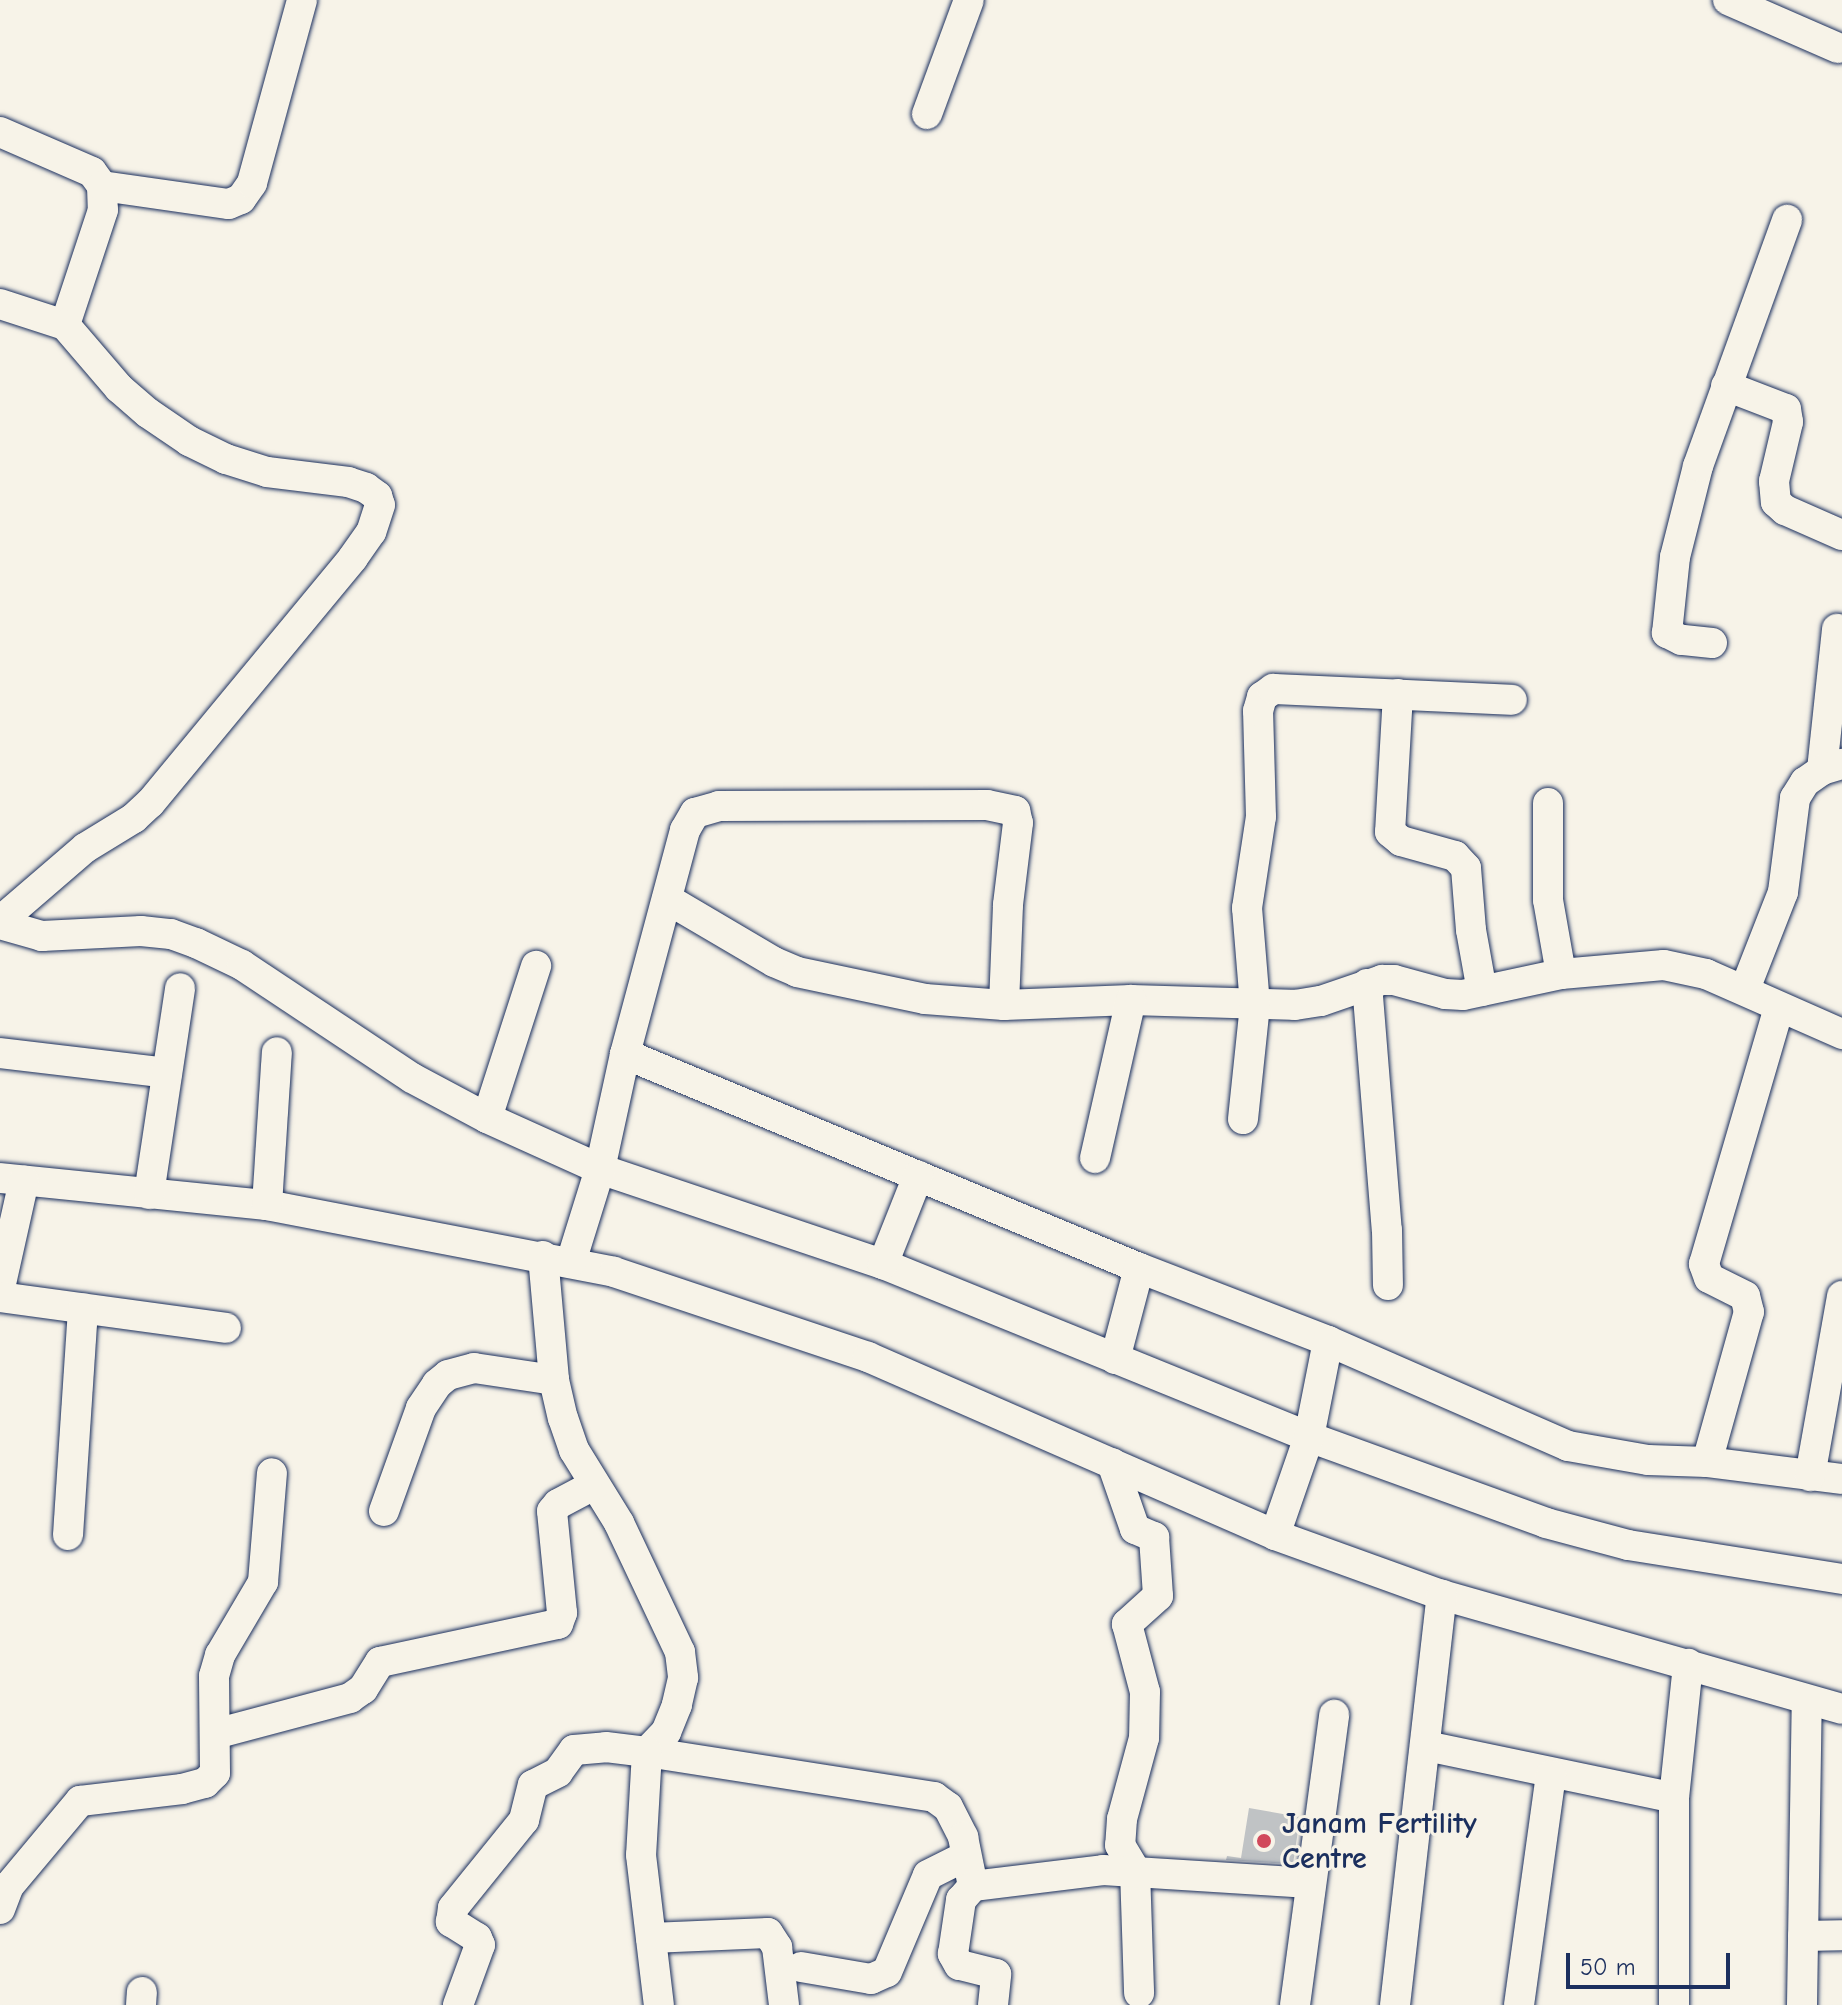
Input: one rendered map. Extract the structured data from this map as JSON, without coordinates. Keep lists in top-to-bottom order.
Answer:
{
  "places": ["Janam Fertility Centre"],
  "scale_bar": "50 m"
}
